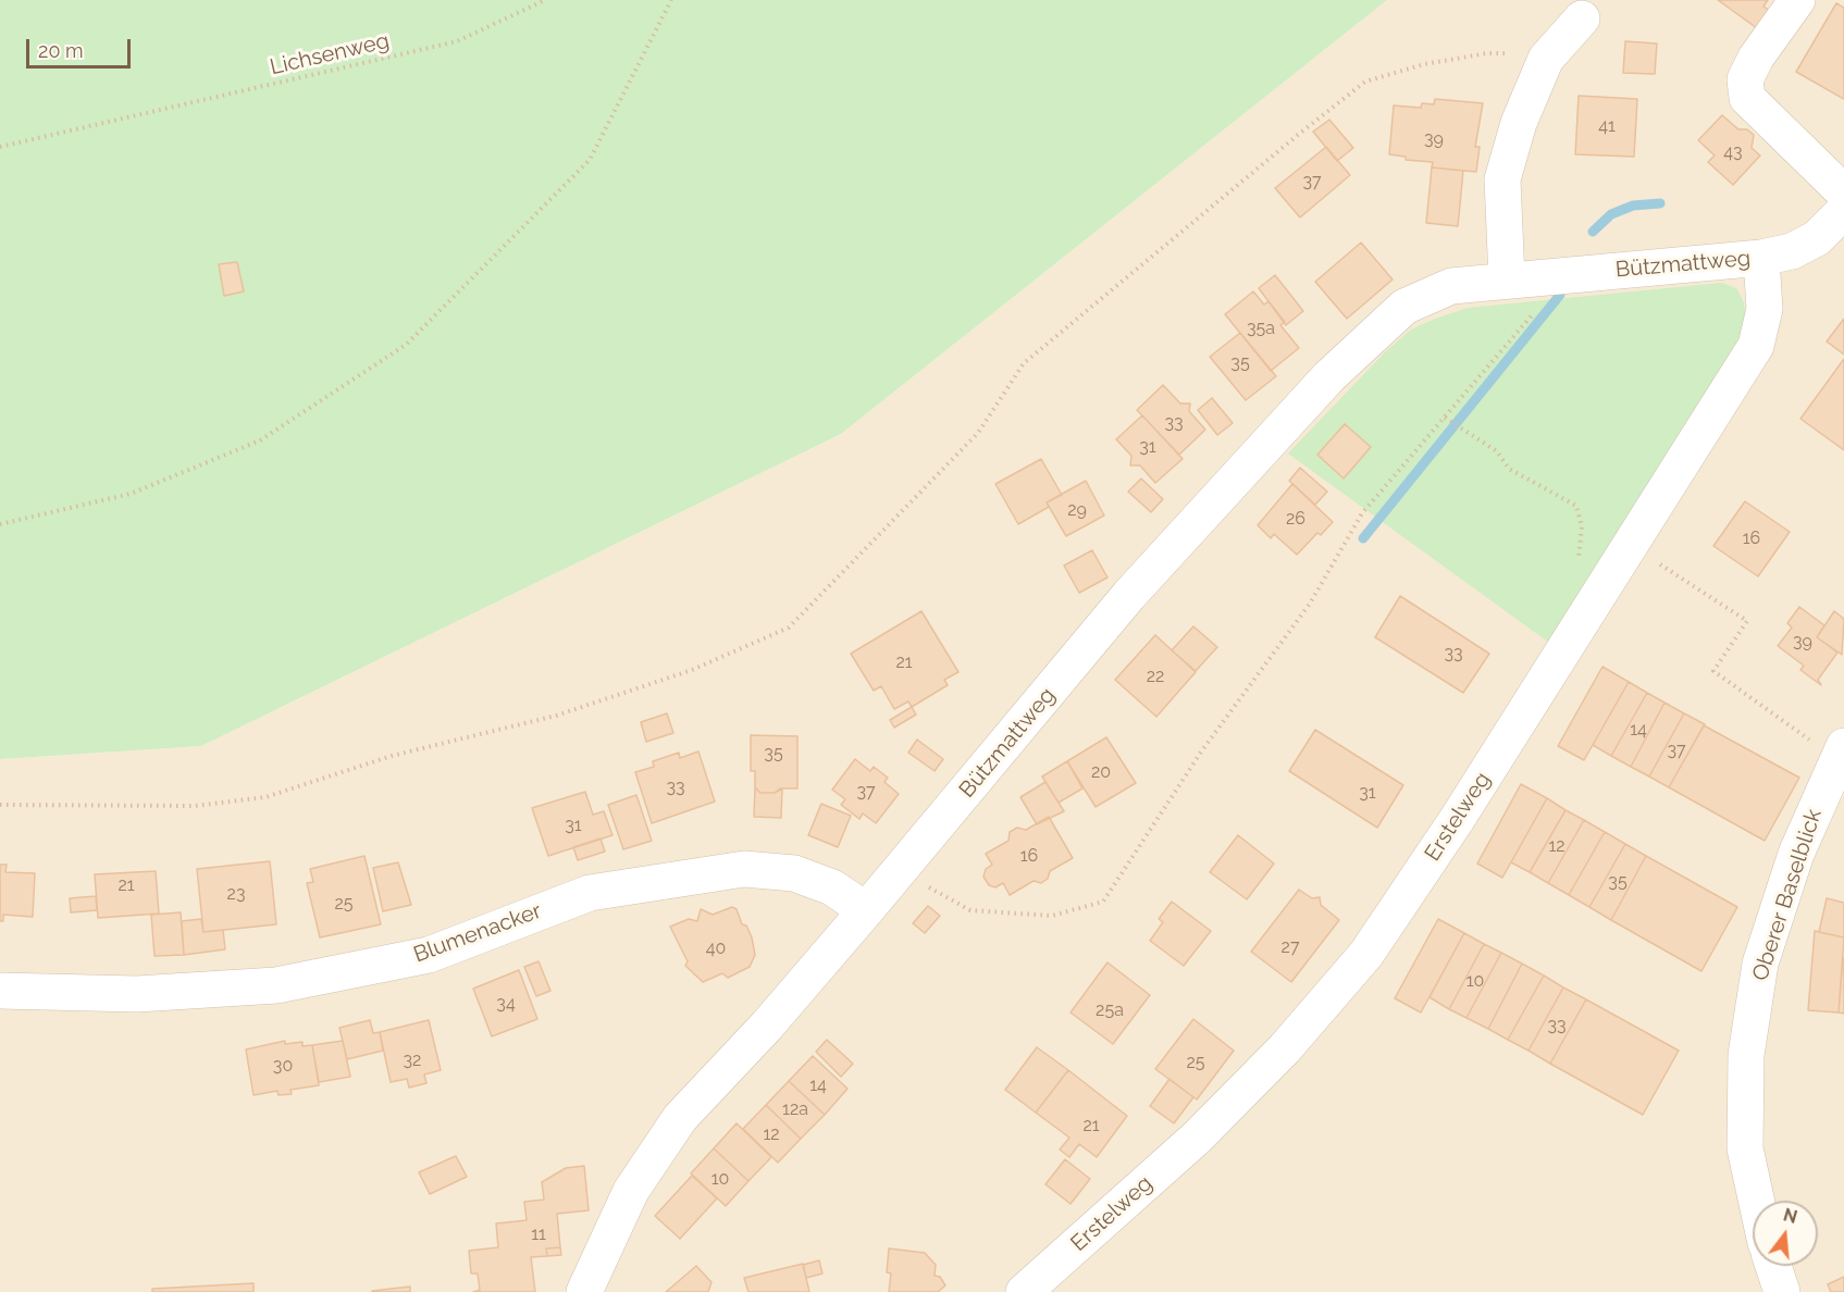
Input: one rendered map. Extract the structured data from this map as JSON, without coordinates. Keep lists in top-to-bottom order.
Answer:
{
  "streets": {
    "street": [
      "Bützmattweg",
      "Erstelweg",
      "Oberer Baselblick",
      "Blumenacker"
    ],
    "path": ["Lichsenweg"]
  },
  "crossings": [
    ["Bützmattweg", "Erstelweg"],
    ["Bützmattweg", "Blumenacker"]
  ],
  "house_numbers": [
    "41",
    "39",
    "43",
    "37",
    "35a",
    "35",
    "33",
    "31",
    "29",
    "26",
    "16",
    "39",
    "33",
    "21",
    "22",
    "14",
    "37",
    "35",
    "20",
    "33",
    "37",
    "31",
    "31",
    "12",
    "16",
    "35",
    "21",
    "23",
    "25",
    "27",
    "40",
    "10",
    "34",
    "25a",
    "33",
    "32",
    "25",
    "30",
    "14",
    "12a",
    "21",
    "12",
    "10",
    "11"
  ],
  "scale_bar": "20 m",
  "north": "top"
}
